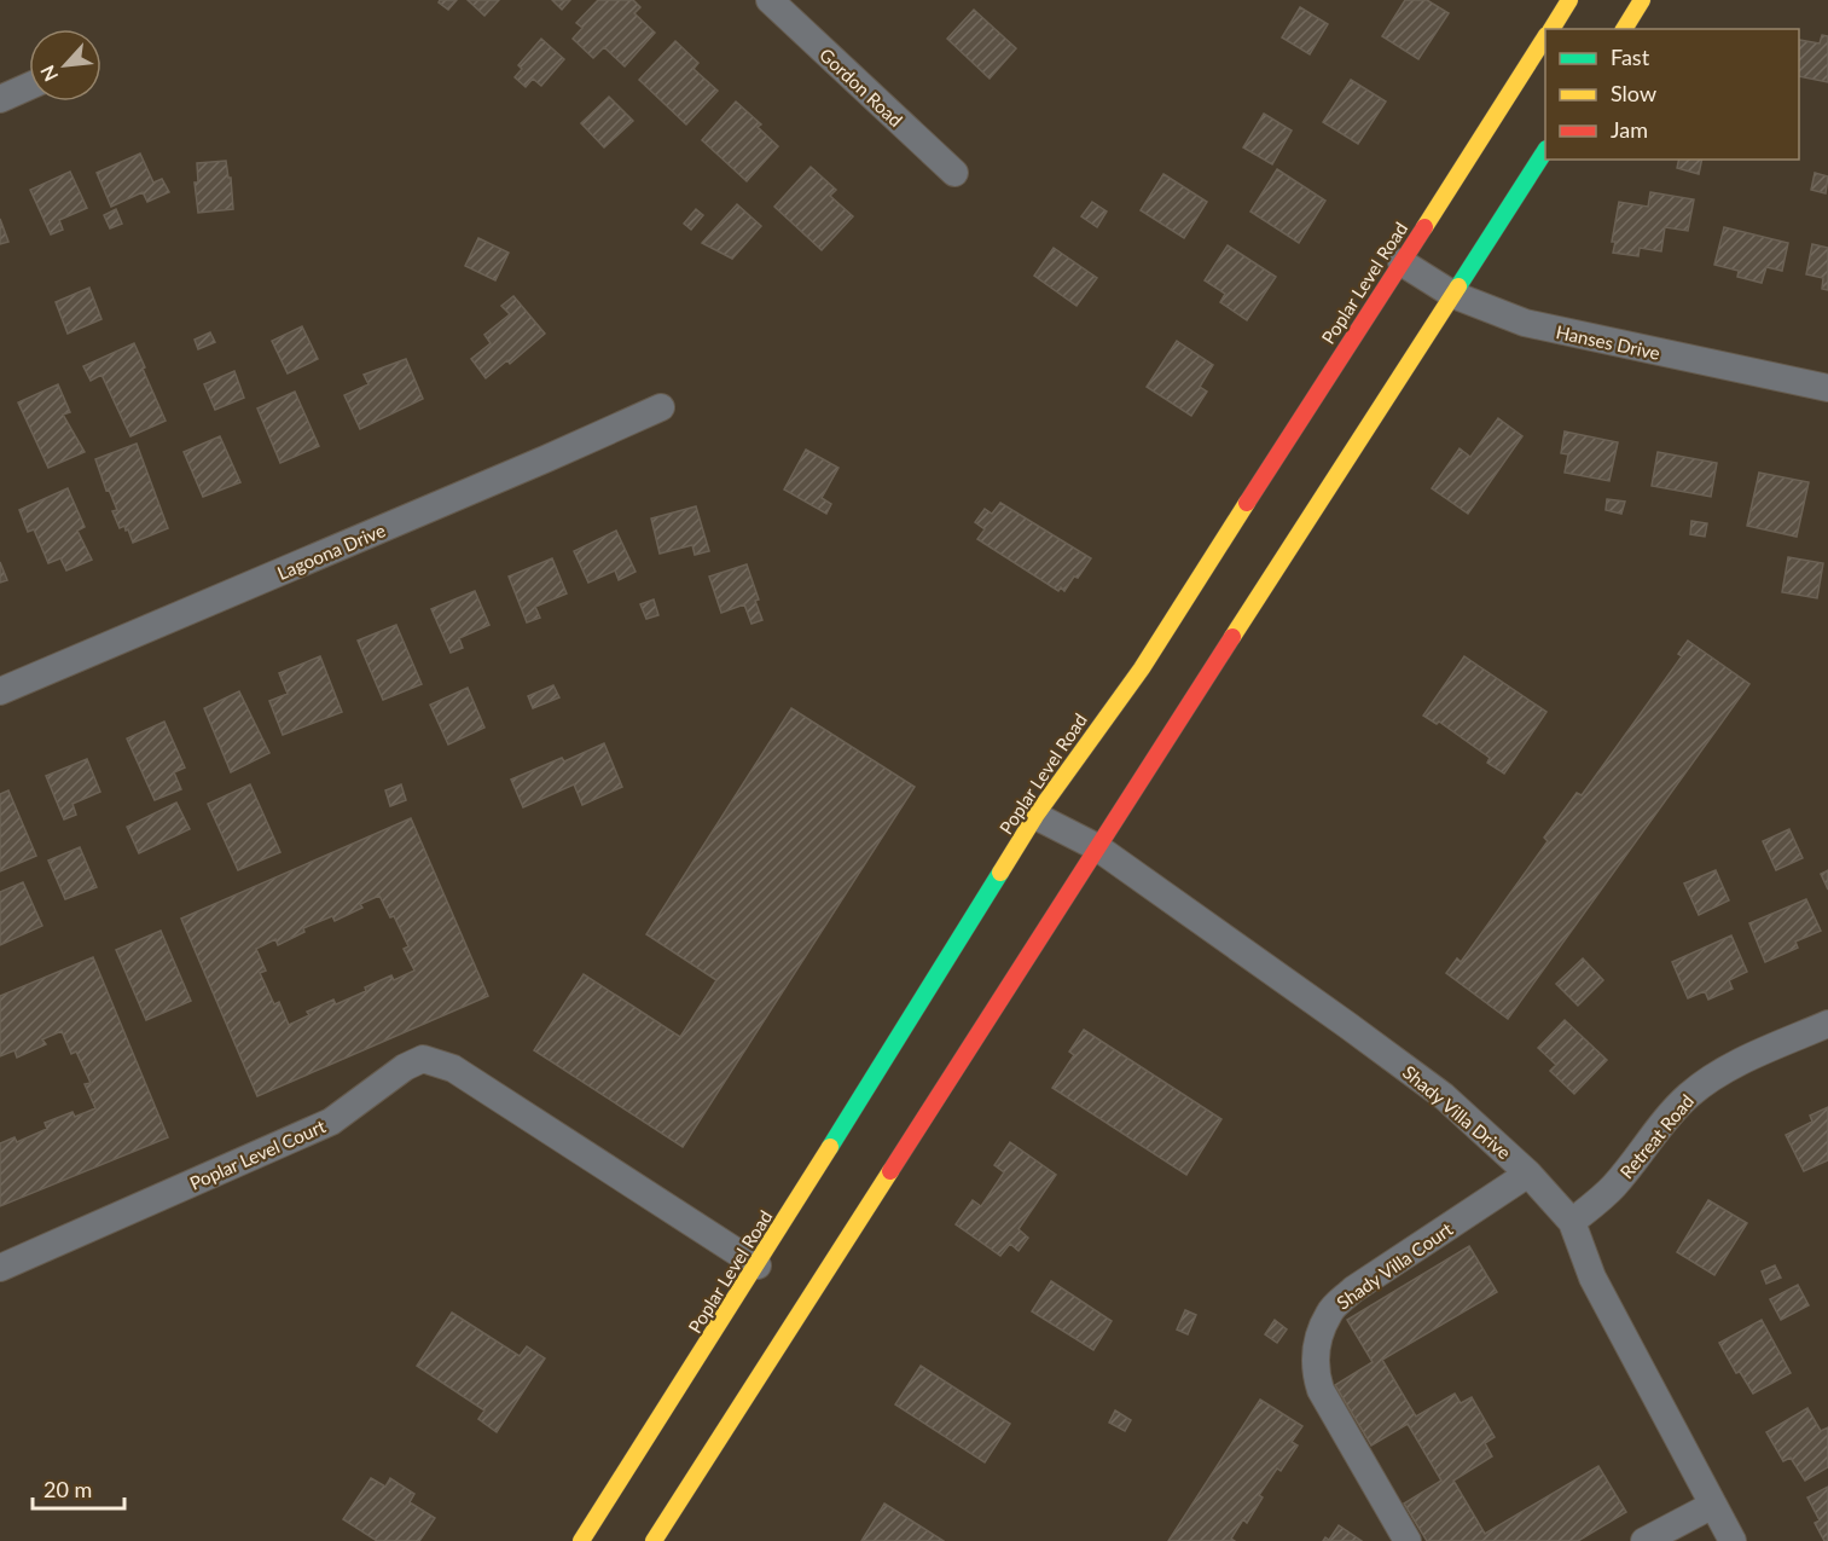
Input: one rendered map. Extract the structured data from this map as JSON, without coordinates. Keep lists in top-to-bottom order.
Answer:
{
  "streets": {
    "main road": ["Poplar Level Road"],
    "street": [
      "Gordon Road",
      "Hanses Drive",
      "Lagoona Drive",
      "Shady Villa Drive",
      "Retreat Road",
      "Poplar Level Court",
      "Shady Villa Court"
    ]
  },
  "crossings": [
    ["Poplar Level Road", "Hanses Drive"],
    ["Poplar Level Road", "Shady Villa Drive"],
    ["Poplar Level Road", "Poplar Level Court"],
    ["Shady Villa Drive", "Retreat Road"],
    ["Shady Villa Drive", "Shady Villa Court"]
  ],
  "legend": ["Fast", "Slow", "Jam"],
  "scale_bar": "20 m",
  "north": "bottom left"
}
